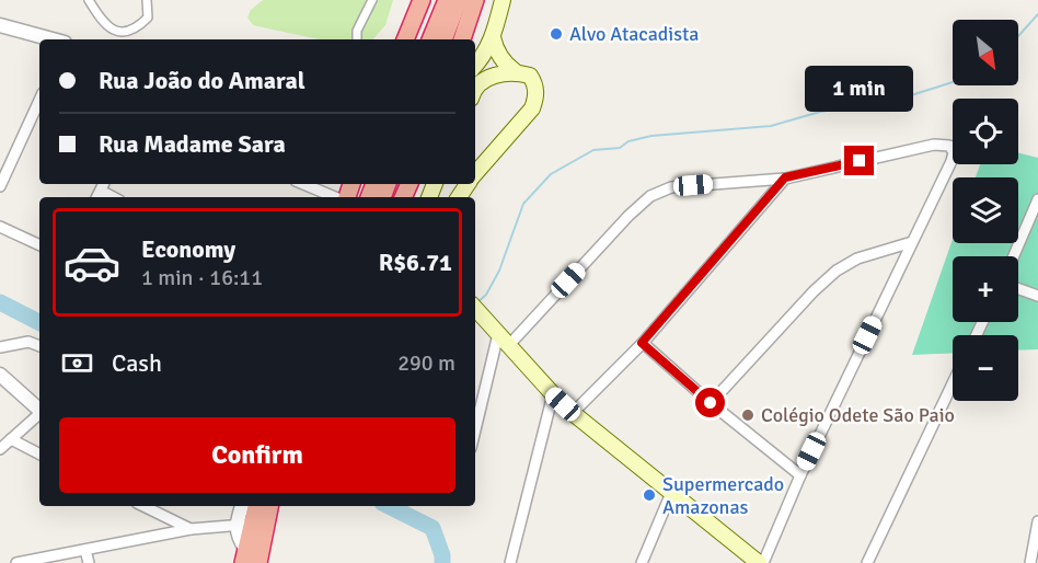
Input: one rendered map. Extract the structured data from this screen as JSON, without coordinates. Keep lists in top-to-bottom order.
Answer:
{
  "places": ["Alvo Atacadista", "Colégio Odete São Paio", "Supermercado Amazonas"],
  "north": "bottom right",
  "page": {
    "map_buttons": ["+", "−"],
    "banner": ["Rua João do Amaral", "Rua Madame Sara"],
    "bubble": "1 min",
    "list": [
      {
        "name": "Economy",
        "note": "1 min · 16:11",
        "value": "R$6.71"
      }
    ],
    "pay": ["Cash", "290 m"],
    "buttons": "Confirm"
  }
}
